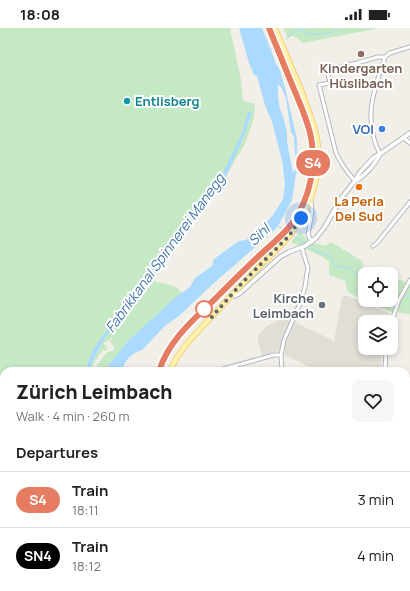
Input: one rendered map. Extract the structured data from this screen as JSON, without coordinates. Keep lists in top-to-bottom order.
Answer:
{
  "water": ["Sihl", "Fabrikkanal Spinnerei Manegg"],
  "places": [
    "Kindergarten Hüslibach",
    "Entlisberg",
    "VOI",
    "La Perla Del Sud",
    "Kirche Leimbach"
  ],
  "page": {
    "status": "18:08",
    "on_map": "S4",
    "heading": [
      ["Zürich Leimbach", "Walk · 4 min · 260 m"],
      "Departures"
    ],
    "list": [
      {
        "mark": "S4",
        "name": "Train",
        "note": "18:11",
        "value": "3 min"
      },
      {
        "mark": "SN4",
        "name": "Train",
        "note": "18:12",
        "value": "4 min"
      }
    ]
  }
}
